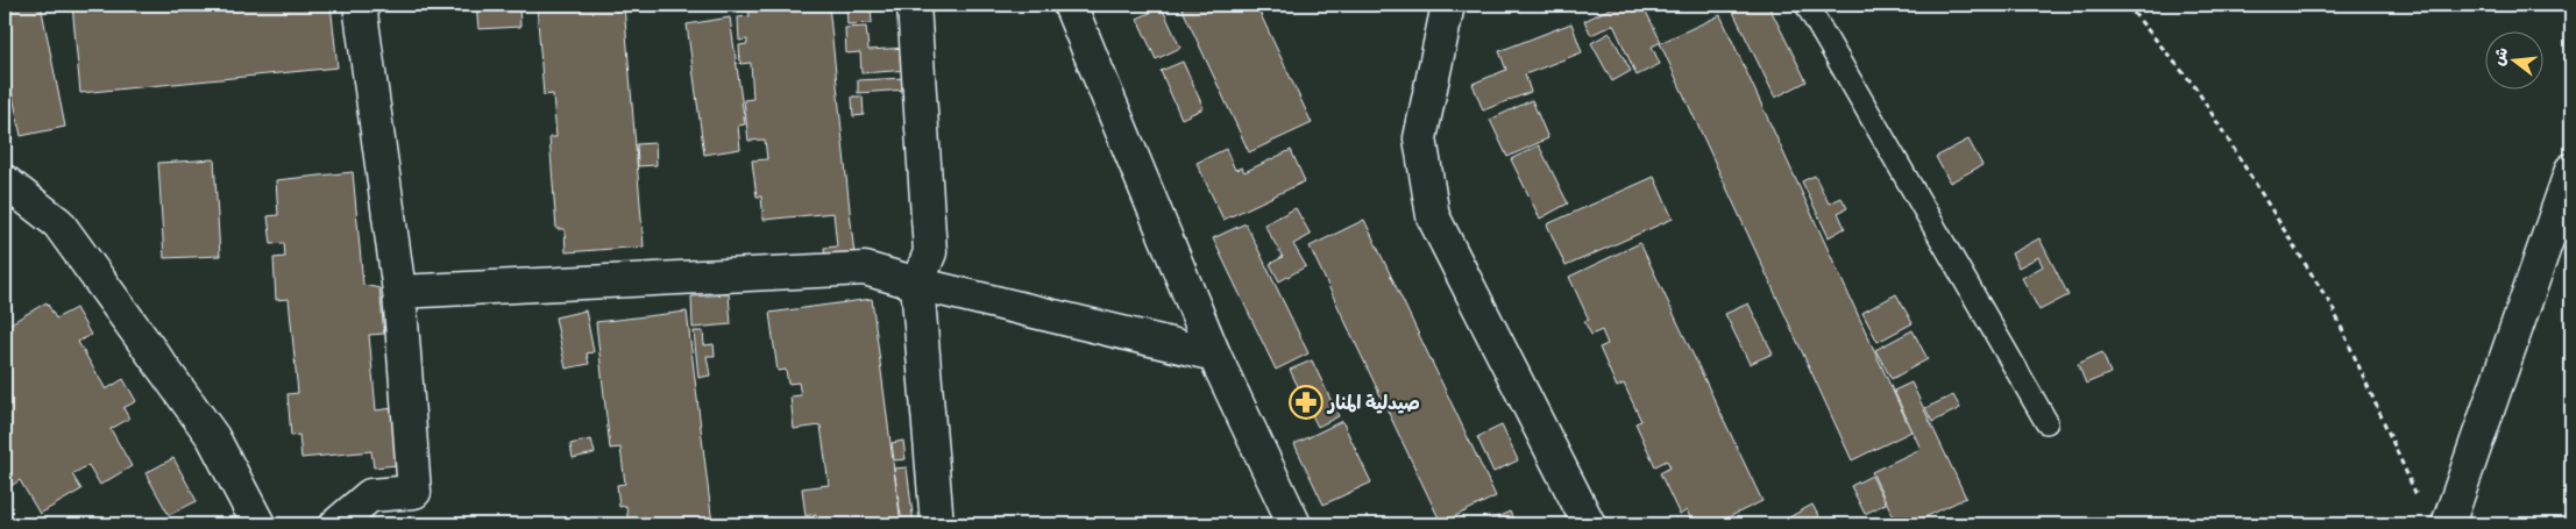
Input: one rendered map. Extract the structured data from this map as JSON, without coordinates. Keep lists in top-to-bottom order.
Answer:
{
  "places": {
    "pharmacy": ["صيدلية المنار"]
  },
  "north": "left"
}
